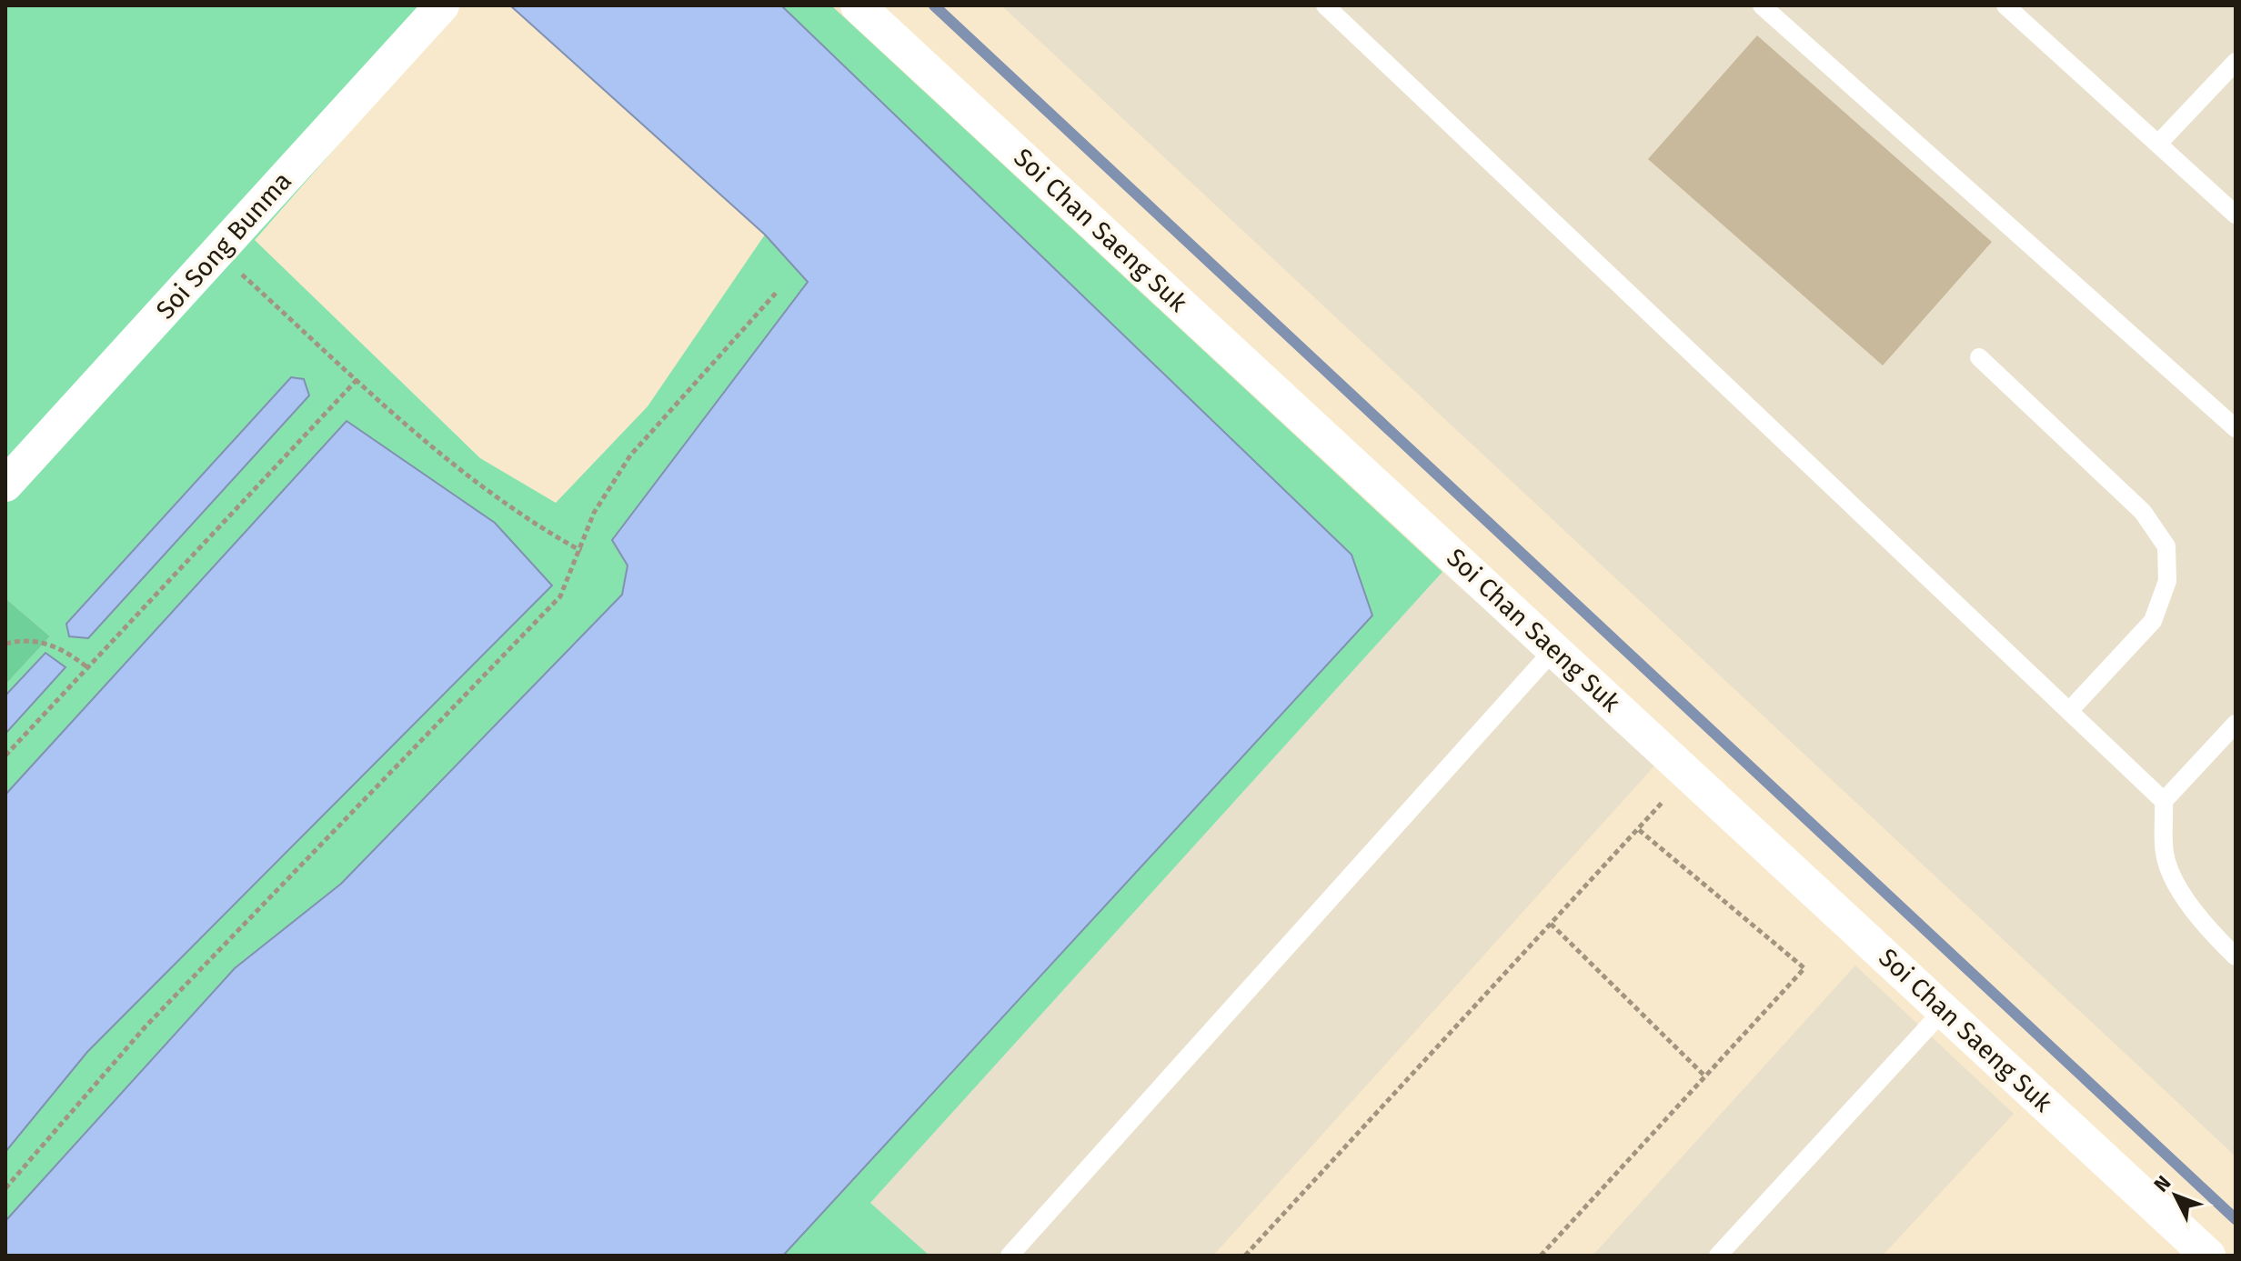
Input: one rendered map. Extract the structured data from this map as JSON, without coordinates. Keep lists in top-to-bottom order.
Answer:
{
  "streets": {
    "street": ["Soi Chan Saeng Suk", "Soi Song Bunma"]
  },
  "north": "top left"
}
